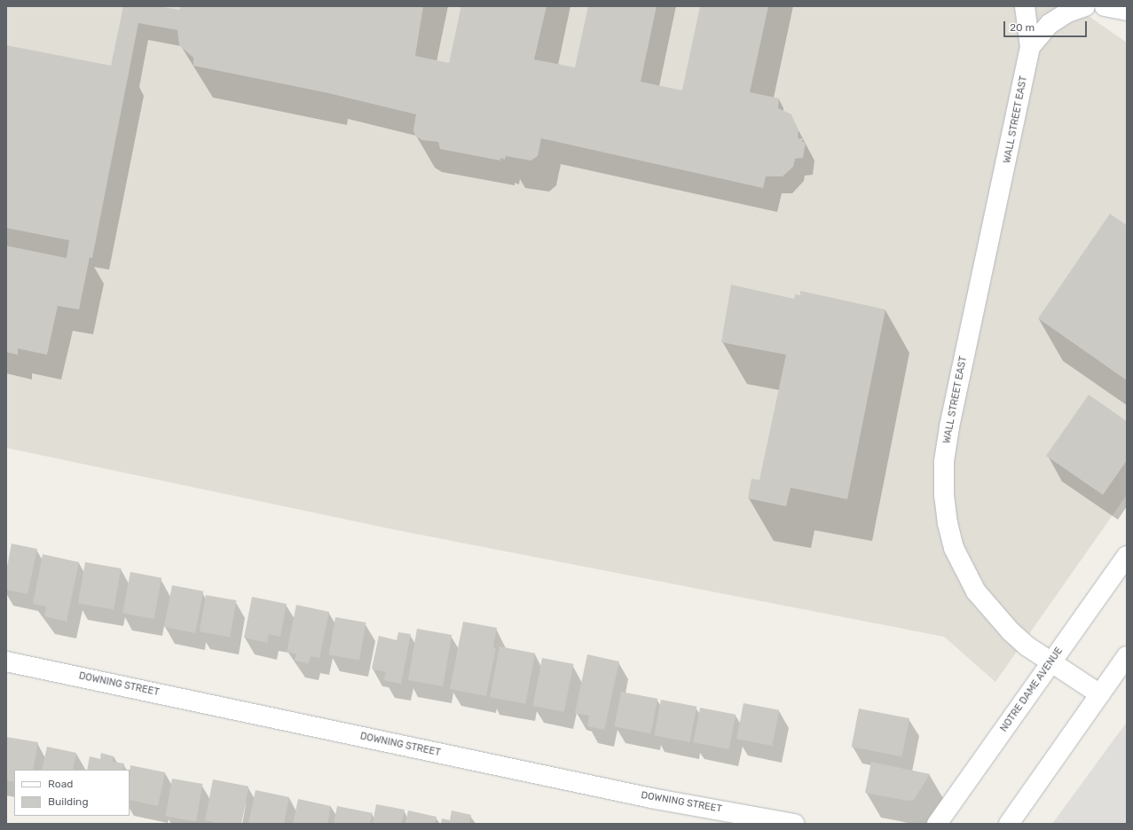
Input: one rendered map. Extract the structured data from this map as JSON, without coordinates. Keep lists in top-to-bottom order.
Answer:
{
  "streets": {
    "street": ["WALL STREET EAST", "DOWNING STREET", "NOTRE DAME AVENUE"]
  },
  "crossings": [
    ["WALL STREET EAST", "NOTRE DAME AVENUE"]
  ],
  "legend": ["Road", "Building"],
  "scale_bar": "20 m"
}
